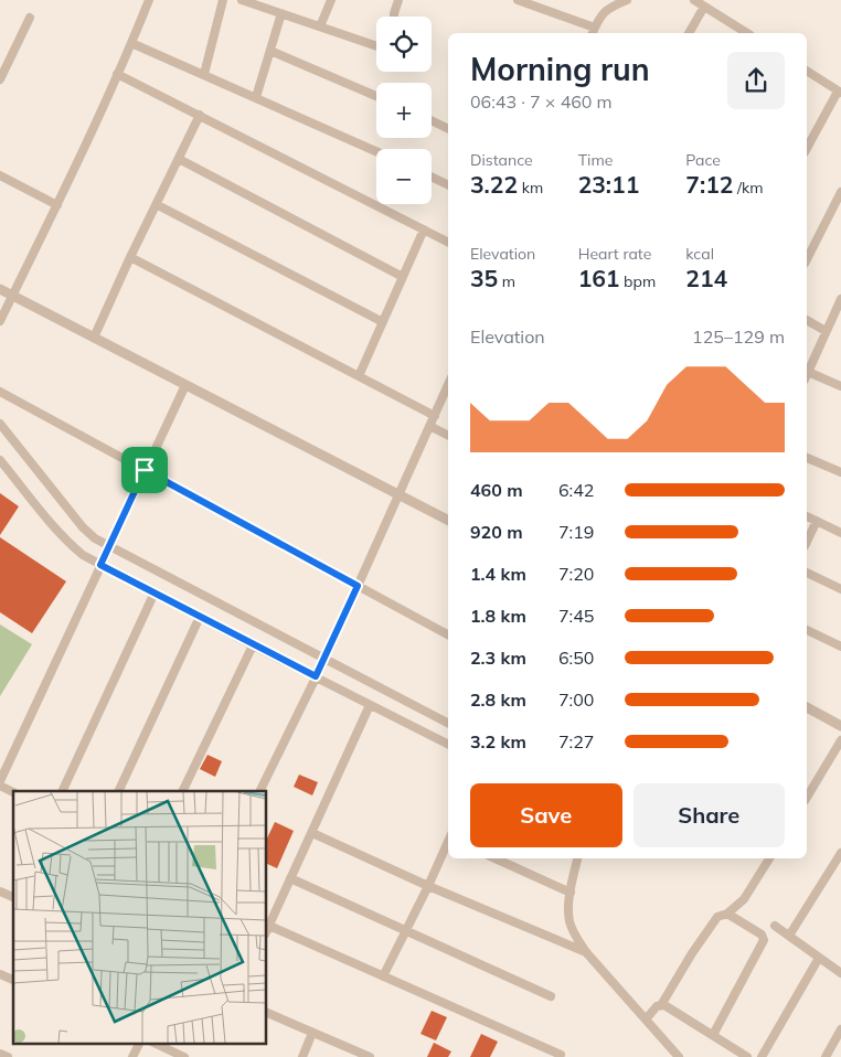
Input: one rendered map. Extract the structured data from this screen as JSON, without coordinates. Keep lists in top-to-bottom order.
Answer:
{
  "page": {
    "map_buttons": ["+", "−"],
    "heading": ["Morning run", "06:43 · 7 × 460 m"],
    "stats": [
      ["Distance", "3.22 km"],
      ["Time", "23:11"],
      ["Pace", "7:12 /km"],
      ["Elevation", "35 m"],
      ["Heart rate", "161 bpm"],
      ["kcal", "214"]
    ],
    "chart": ["Elevation", "125–129 m"],
    "list": [
      {
        "name": "460 m",
        "note": "6:42"
      },
      {
        "name": "920 m",
        "note": "7:19"
      },
      {
        "name": "1.4 km",
        "note": "7:20"
      },
      {
        "name": "1.8 km",
        "note": "7:45"
      },
      {
        "name": "2.3 km",
        "note": "6:50"
      },
      {
        "name": "2.8 km",
        "note": "7:00"
      },
      {
        "name": "3.2 km",
        "note": "7:27"
      }
    ],
    "buttons": ["Save", "Share"]
  }
}
